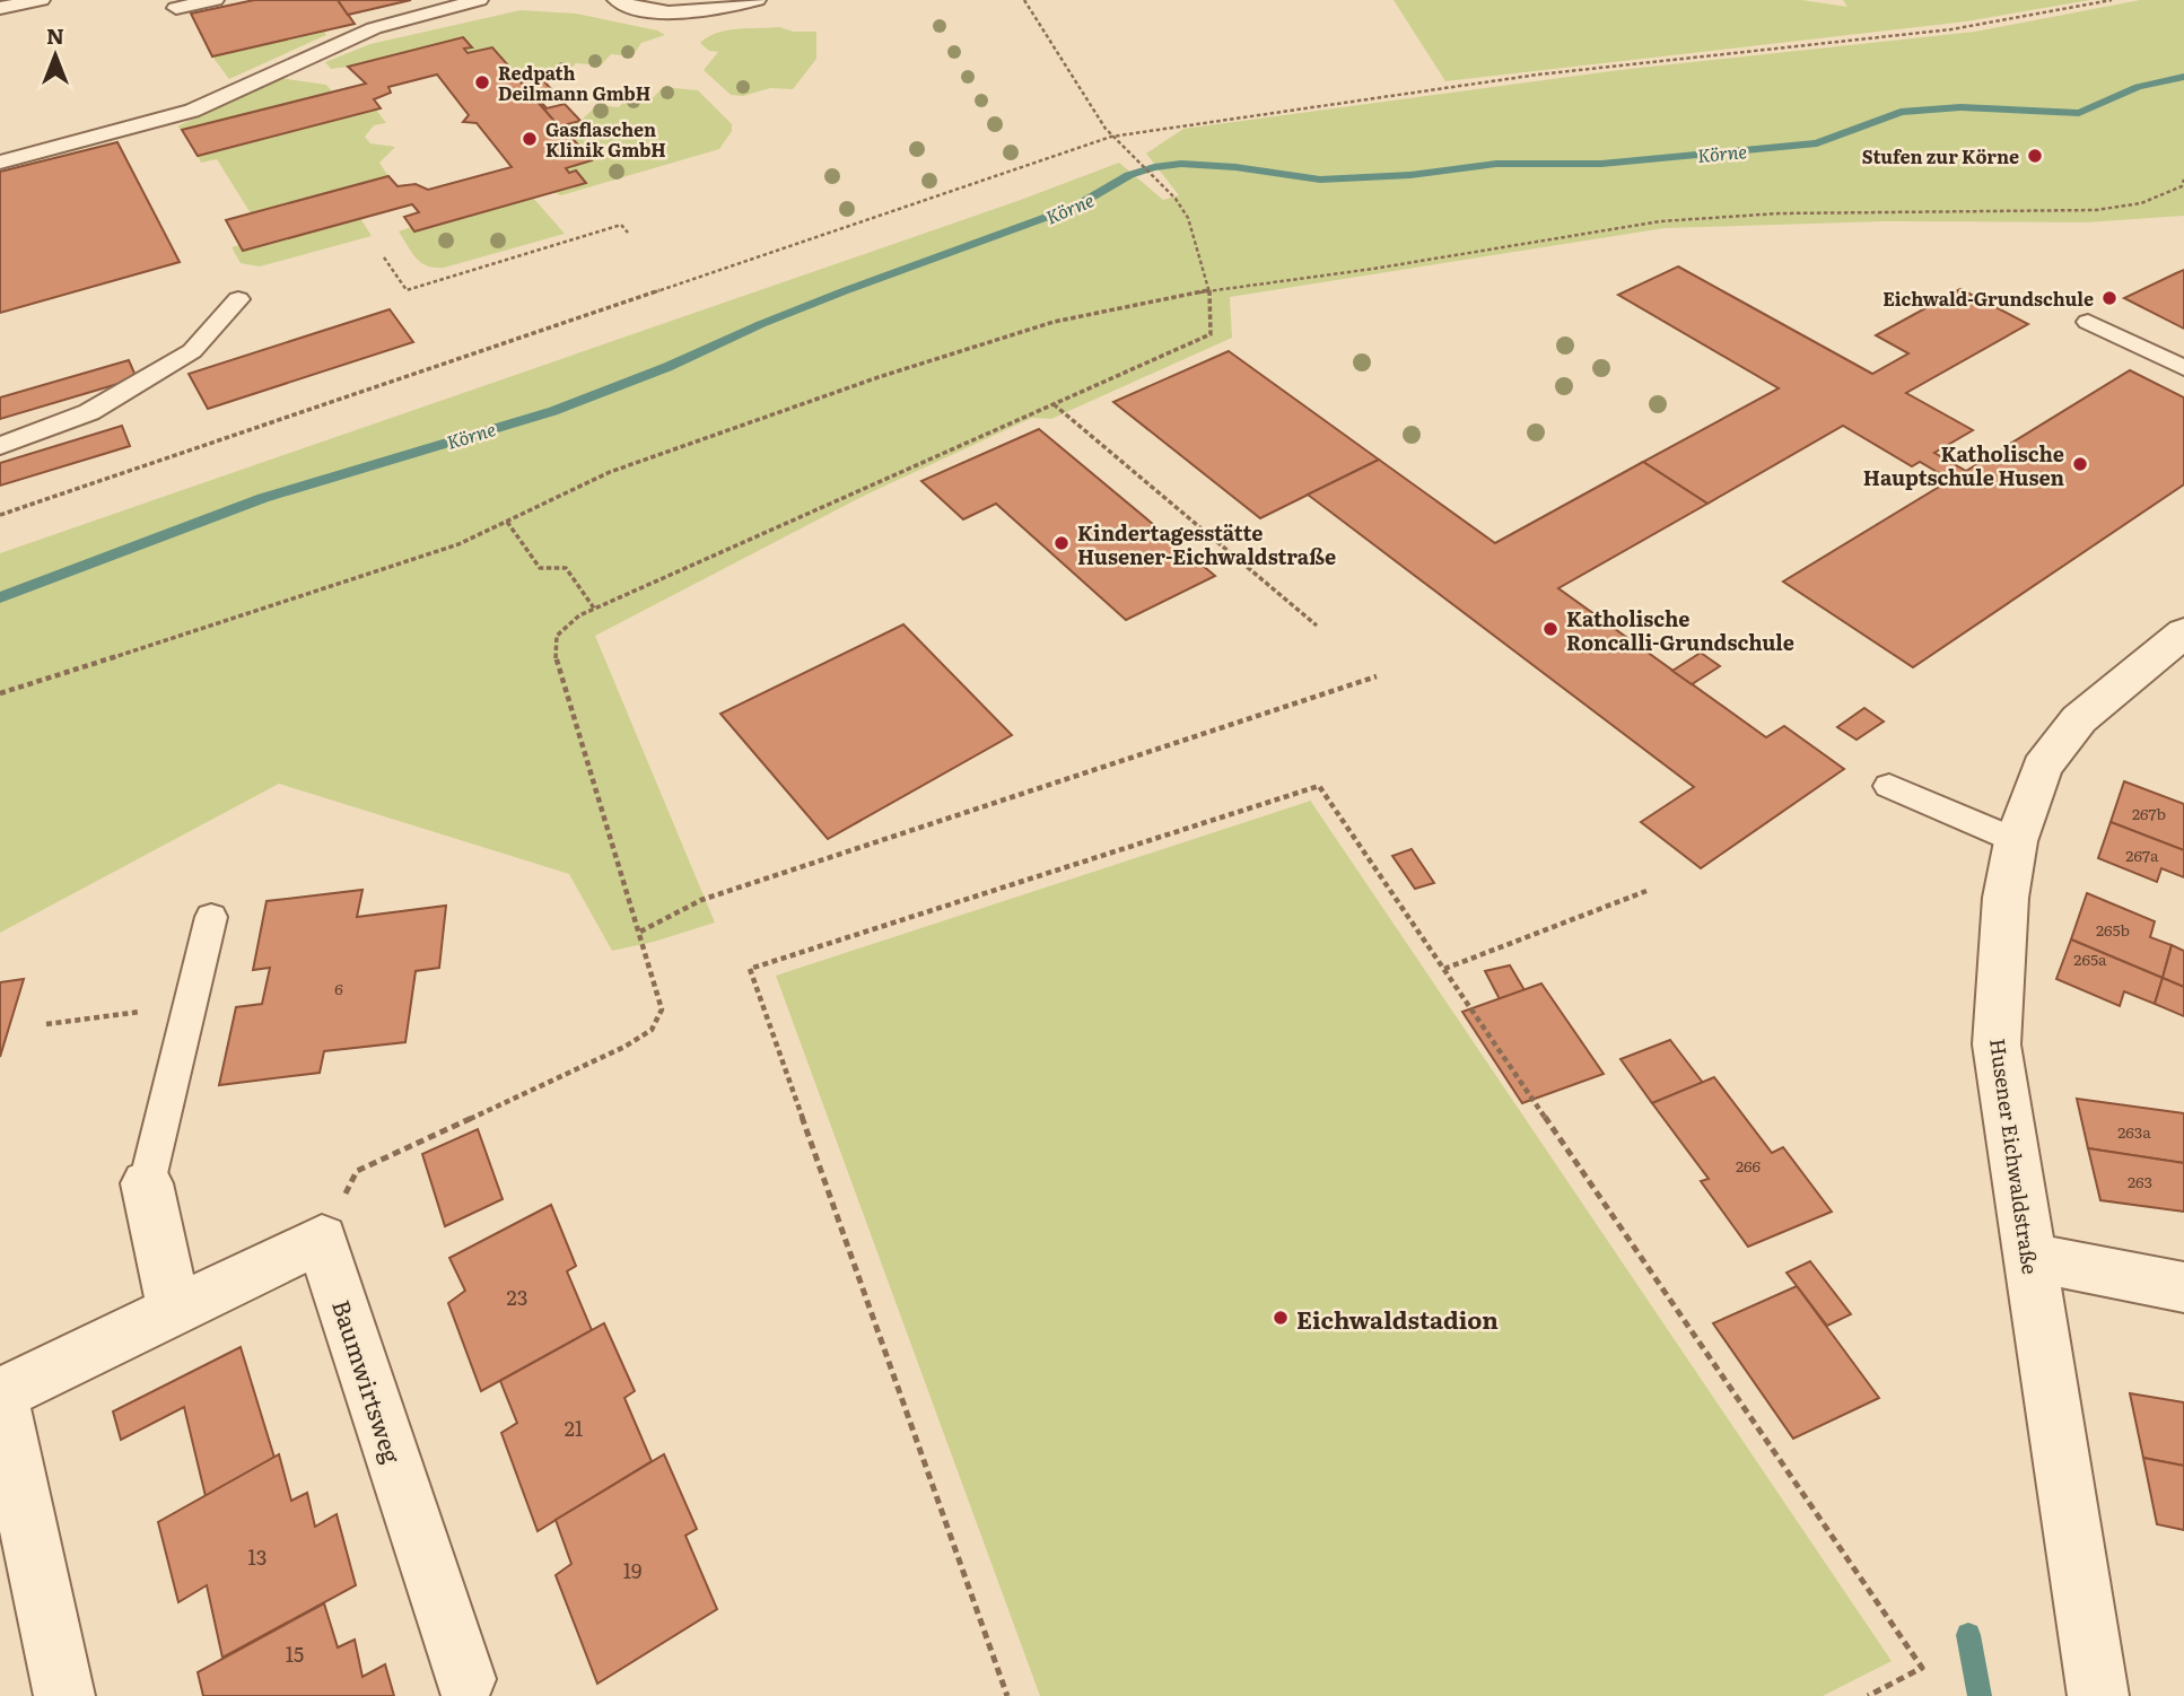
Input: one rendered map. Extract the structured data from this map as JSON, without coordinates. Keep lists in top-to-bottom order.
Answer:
{
  "streets": {
    "street": ["Husener Eichwaldstraße", "Baumwirtsweg"]
  },
  "water": ["Körne"],
  "places": [
    "Redpath Deilmann GmbH",
    "Gasflaschen Klinik GmbH",
    "Stufen zur Körne",
    "Eichwald-Grundschule",
    "Katholische Hauptschule Husen",
    "Kindertagesstätte Husener-Eichwaldstraße",
    "Katholische Roncalli-Grundschule",
    "Eichwaldstadion"
  ],
  "house_numbers": [
    "267b",
    "267a",
    "265b",
    "265a",
    "6",
    "263a",
    "266",
    "263",
    "23",
    "21",
    "13",
    "19",
    "15"
  ],
  "north": "top"
}
